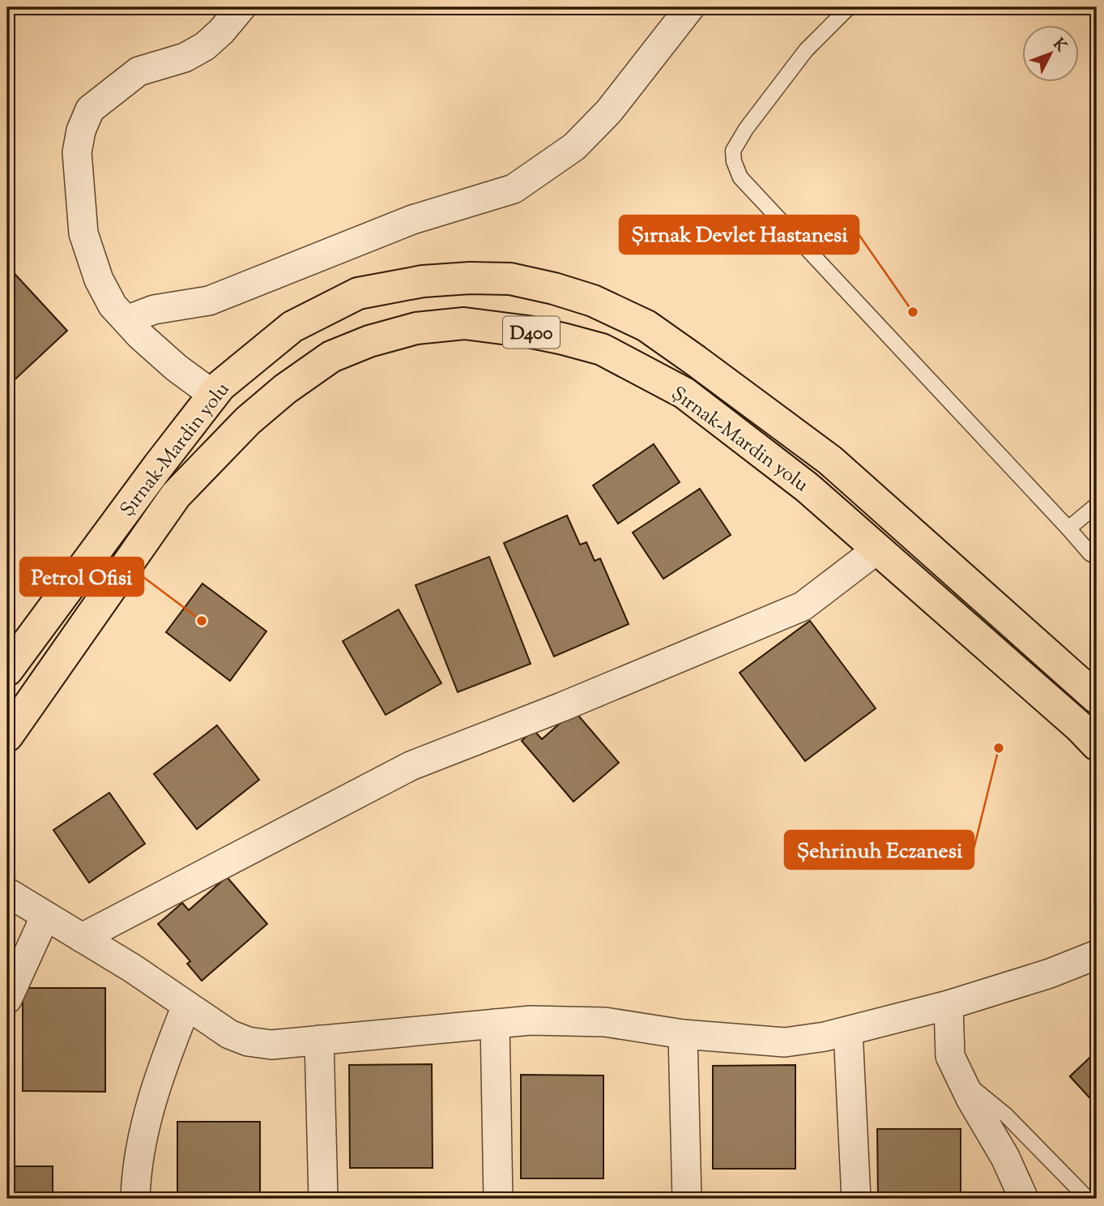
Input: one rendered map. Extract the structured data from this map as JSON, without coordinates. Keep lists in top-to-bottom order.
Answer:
{
  "streets": {
    "highway": ["D400", "Şırnak-Mardin yolu"]
  },
  "places": ["Şırnak Devlet Hastanesi", "Petrol Ofisi", "Şehrinuh Eczanesi"],
  "north": "top right"
}
